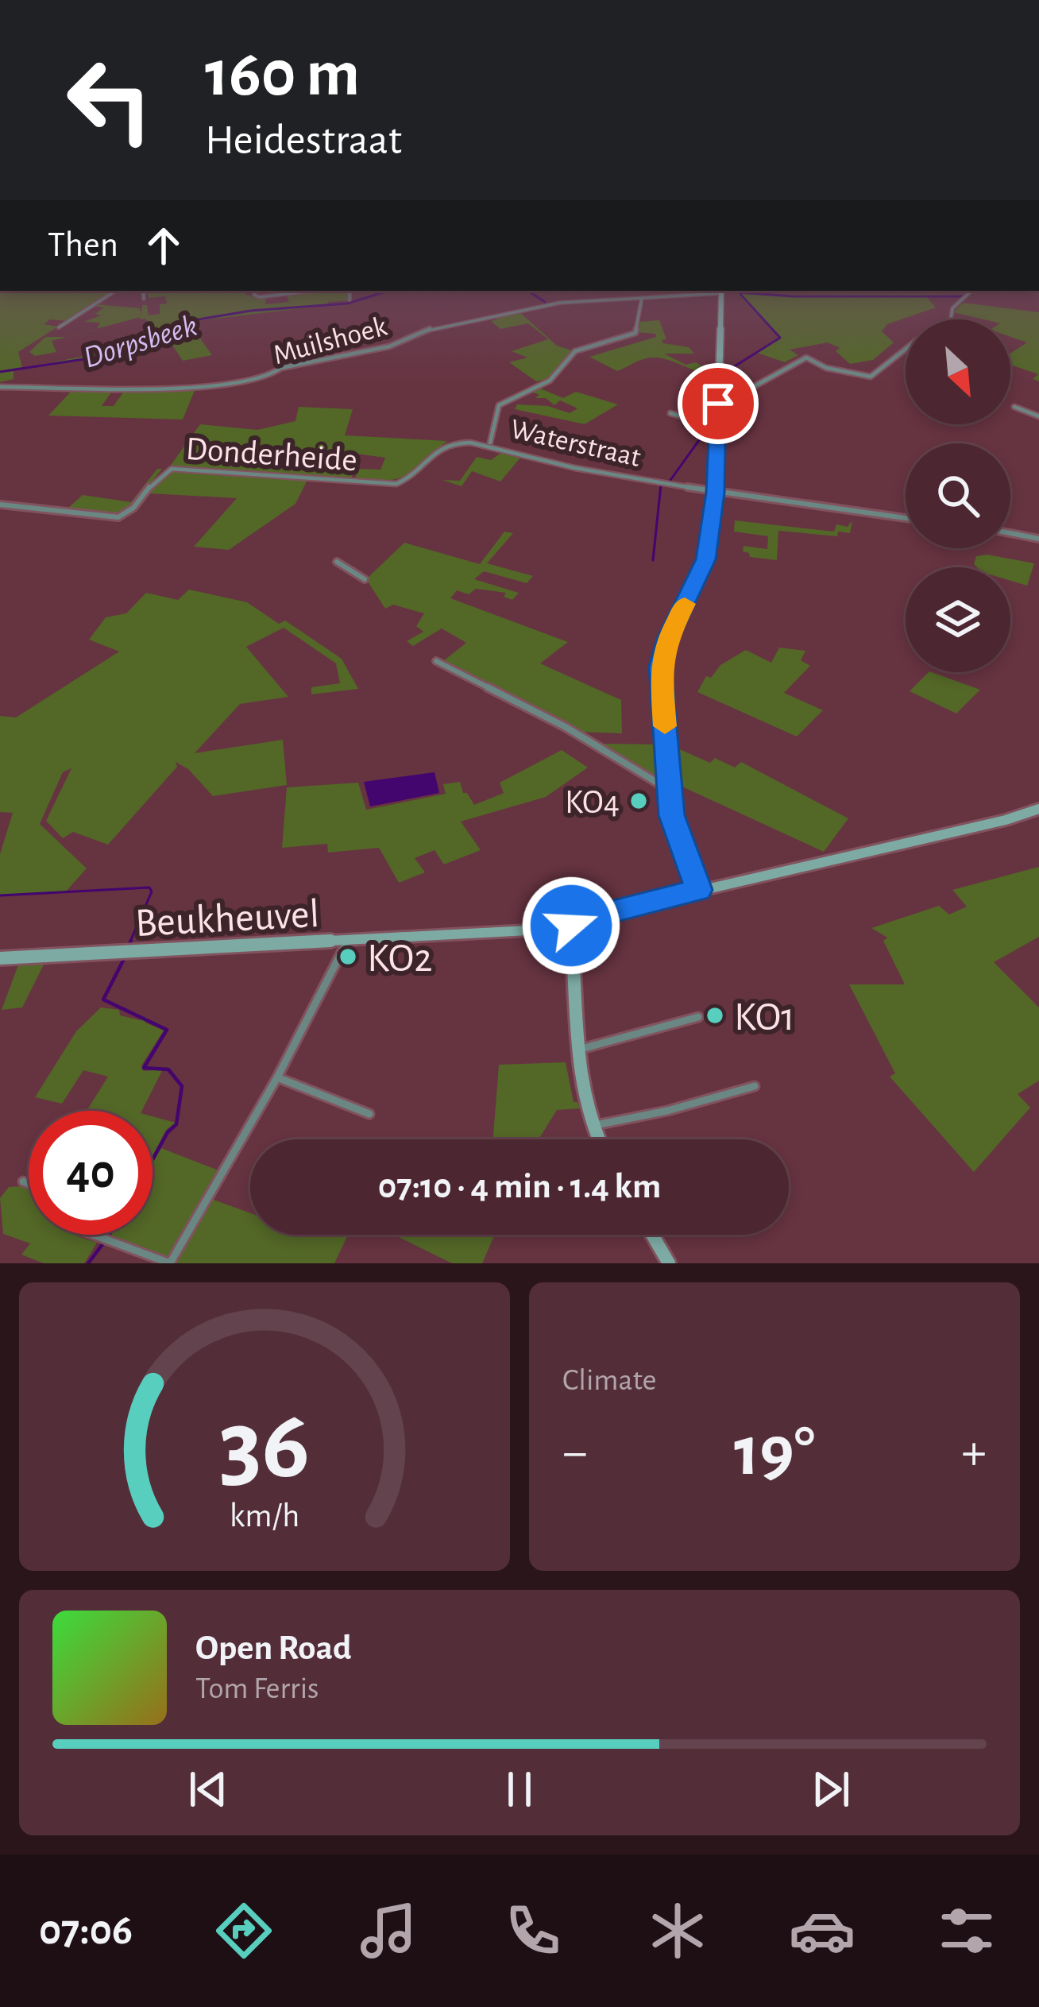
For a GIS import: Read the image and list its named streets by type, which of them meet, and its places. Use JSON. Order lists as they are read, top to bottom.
{
  "streets": {
    "street": [
      "Muilshoek",
      "Waterstraat",
      "Donderheide",
      "Beukheuvel"
    ]
  },
  "crossings": [
    ["Muilshoek", "Waterstraat"],
    ["Waterstraat", "Donderheide"]
  ],
  "water": ["Dorpsbeek"],
  "places": ["KO4", "KO2", "KO1"],
  "north": "bottom right",
  "page": {
    "turn": ["160 m", "Heidestraat"],
    "then": "Then",
    "limit": "40",
    "trip": "07:10 · 4 min · 1.4 km",
    "tile": "Climate",
    "heat": ["−", "19°", "+"],
    "song": ["Open Road", "Tom Ferris"],
    "tabs": "07:06",
    "gauge": ["36", "km/h"]
  }
}
